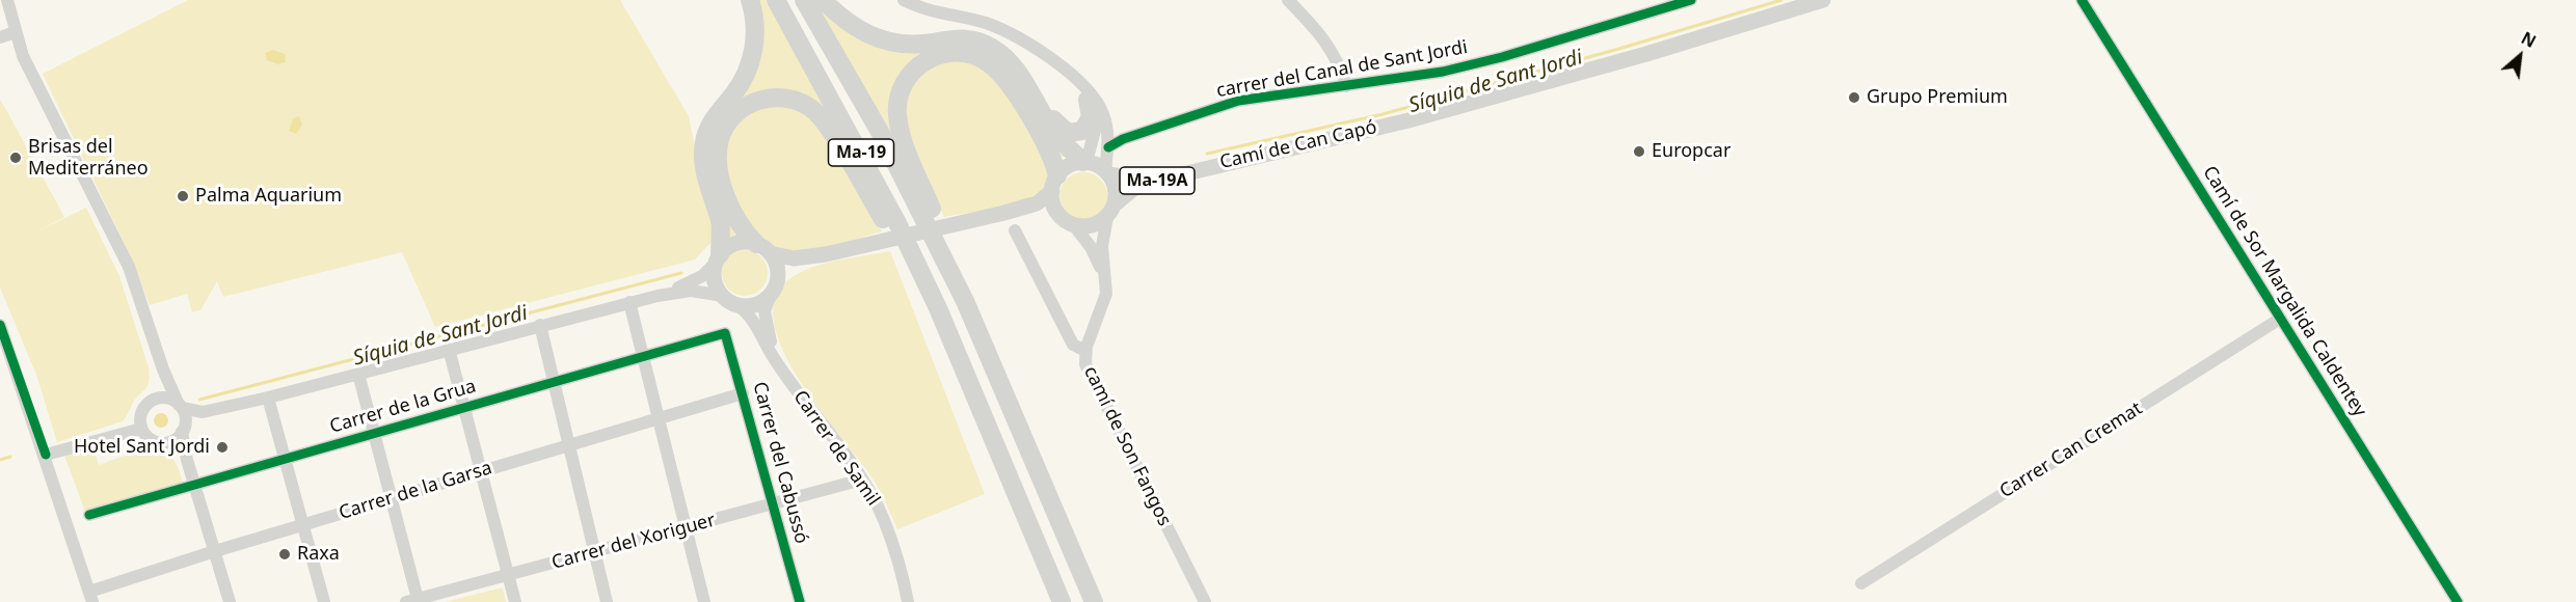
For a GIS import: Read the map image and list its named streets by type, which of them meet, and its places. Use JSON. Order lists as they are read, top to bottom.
{
  "streets": {
    "highway": ["Ma-19"],
    "main road": ["Camí de Can Capó", "Ma-19A"],
    "street": [
      "carrer del Canal de Sant Jordi",
      "Camí de Sor Margalida Caldentey",
      "Carrer de la Grua",
      "camí de Son Fangos",
      "Carrer de Samil",
      "Carrer Can Cremat",
      "Carrer del Cabussó",
      "Carrer de la Garsa",
      "Carrer del Xoriguer"
    ]
  },
  "crossings": [
    ["Camí de Sor Margalida Caldentey", "Carrer Can Cremat"],
    ["Carrer de la Grua", "Carrer del Cabussó"],
    ["Carrer de Samil", "Carrer del Xoriguer"],
    ["Carrer del Cabussó", "Carrer de la Garsa"],
    ["Carrer del Cabussó", "Carrer del Xoriguer"]
  ],
  "water": ["Síquia de Sant Jordi"],
  "places": [
    "Grupo Premium",
    "Europcar",
    "Brisas del Mediterráneo",
    "Palma Aquarium",
    "Hotel Sant Jordi",
    "Raxa"
  ],
  "north": "top right"
}
